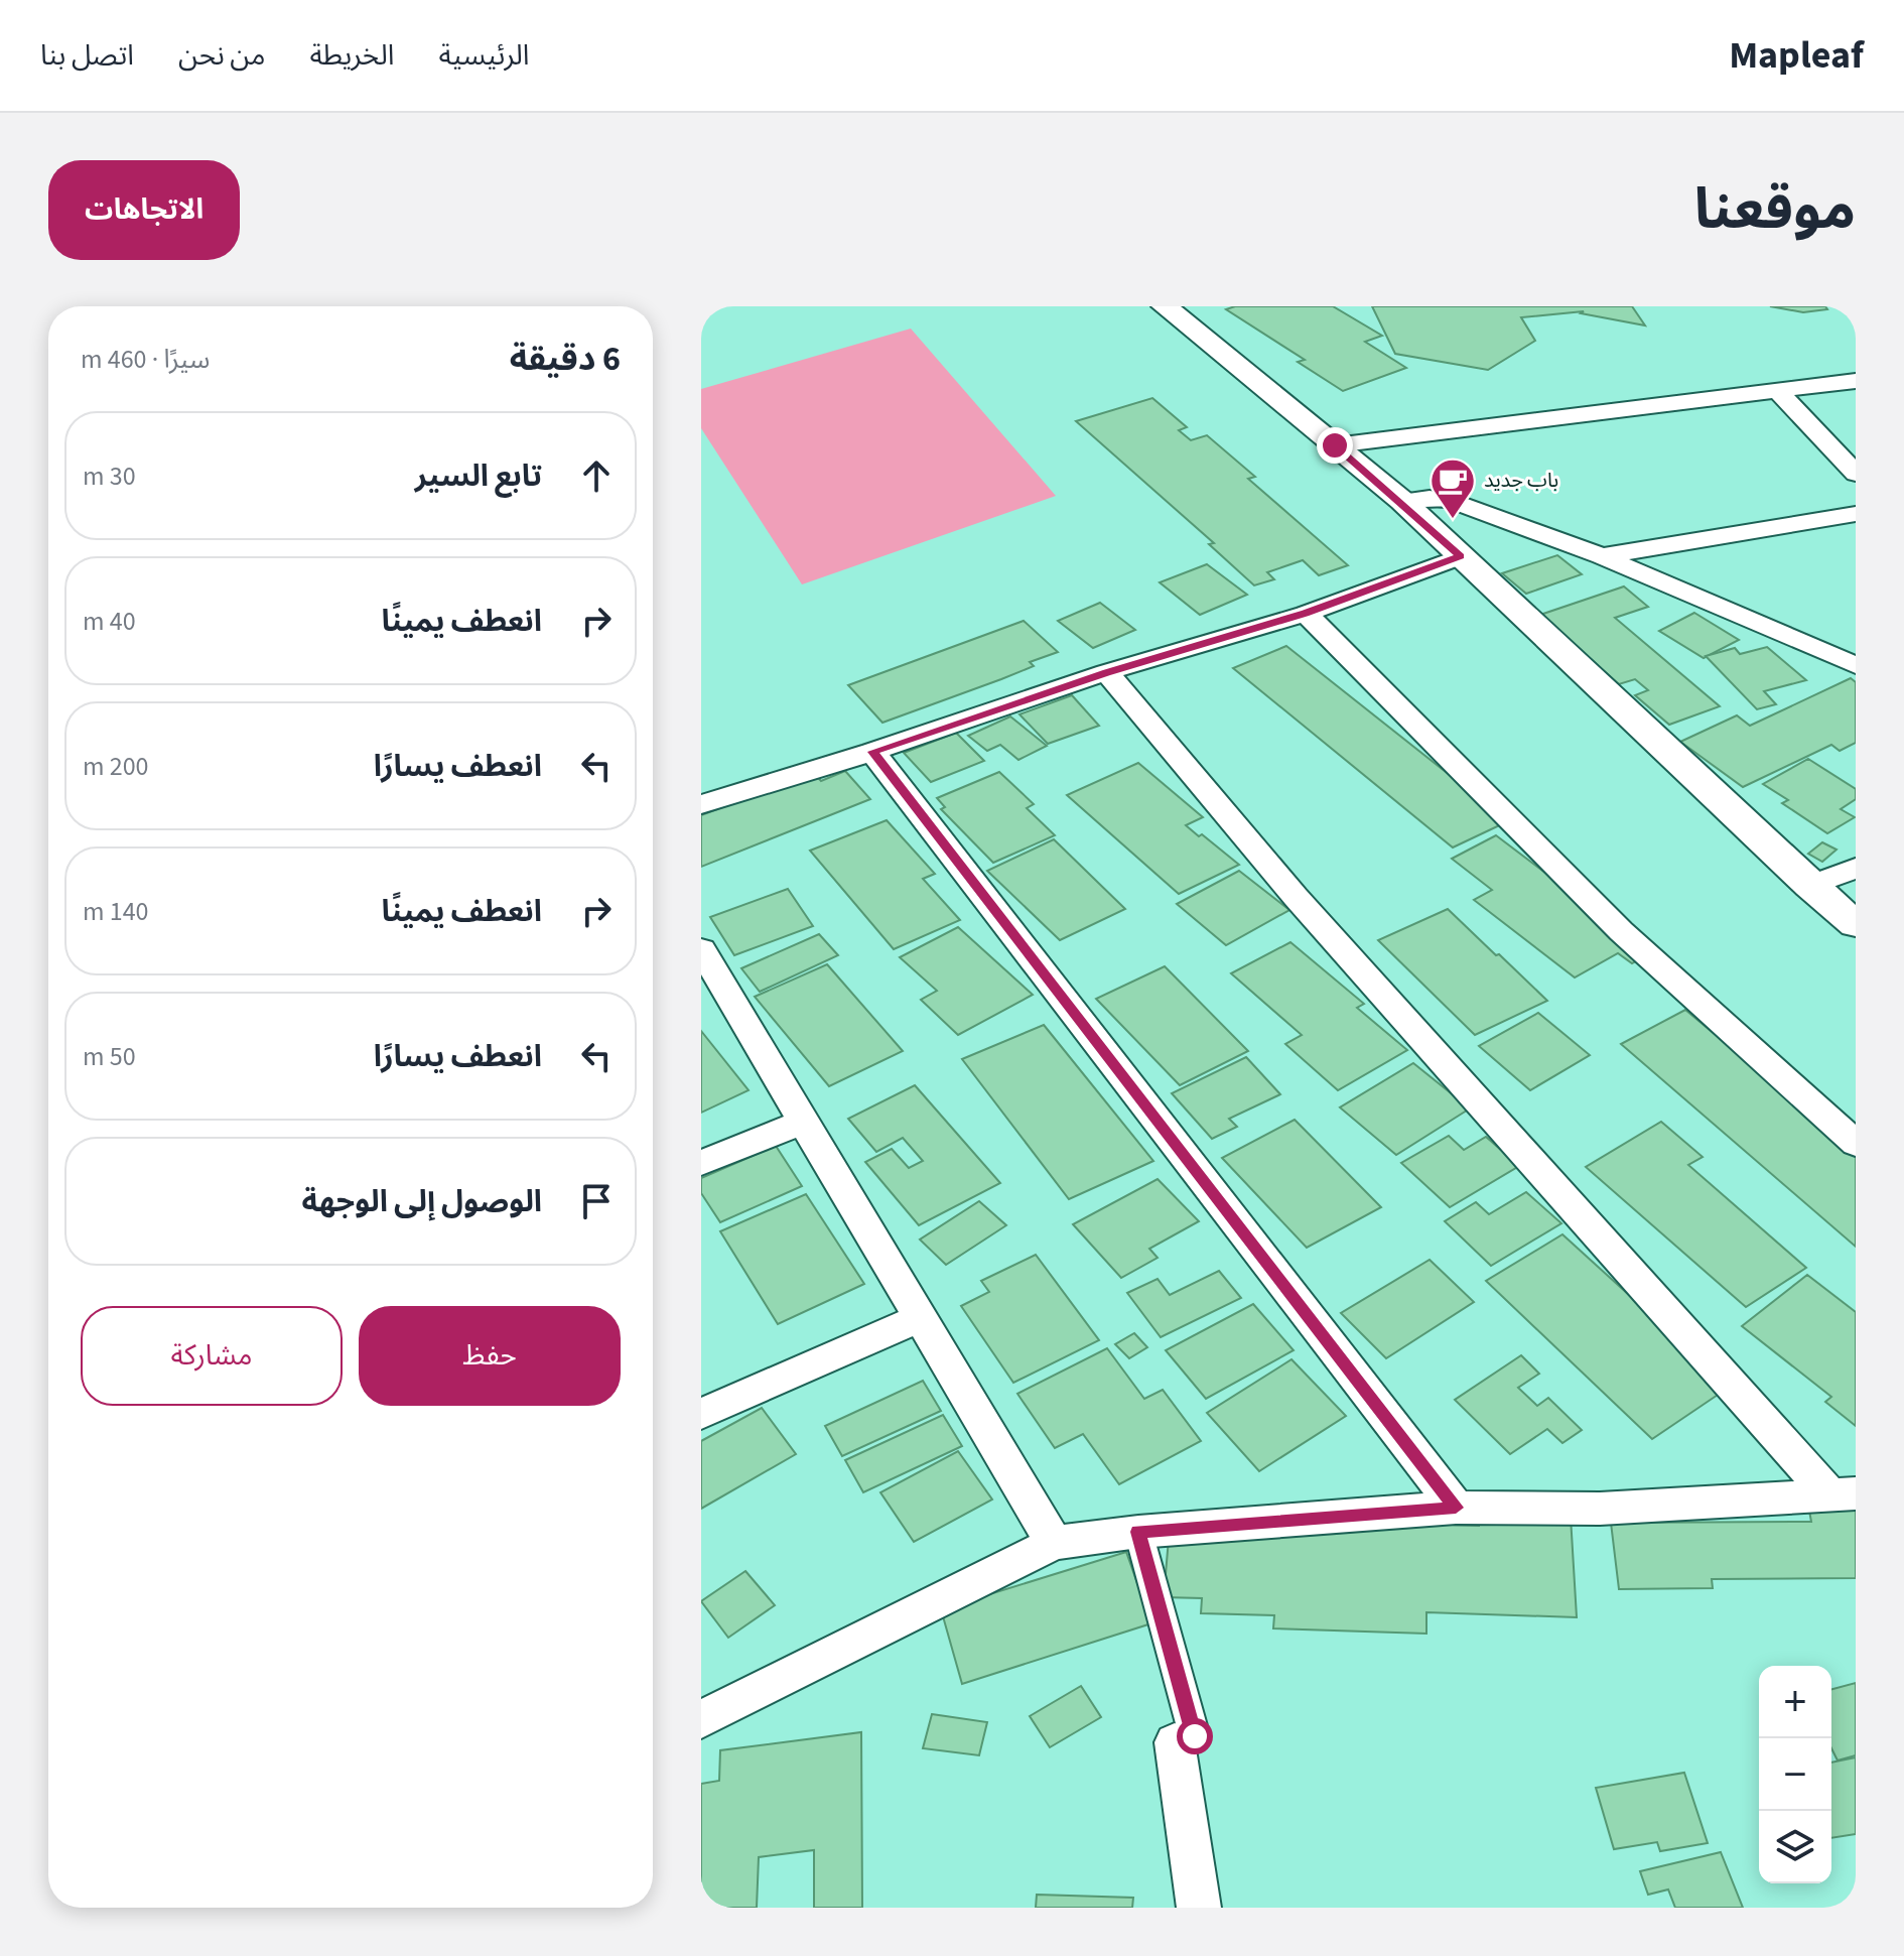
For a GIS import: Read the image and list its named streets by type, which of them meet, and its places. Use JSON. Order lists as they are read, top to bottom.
{
  "places": {
    "cafe": ["باب جديد"]
  },
  "page": {
    "header": "Mapleaf",
    "nav": [
      "الرئيسية",
      "الخريطة",
      "من نحن",
      "اتصل بنا"
    ],
    "title": "موقعنا",
    "buttons": [
      "الاتجاهات",
      ["حفظ", "مشاركة"]
    ],
    "heading": ["6 دقيقة", "سيرًا · 460 m"],
    "list": [
      ["تابع السير", "30 m"],
      ["انعطف يمينًا", "40 m"],
      ["انعطف يسارًا", "200 m"],
      ["انعطف يمينًا", "140 m"],
      ["انعطف يسارًا", "50 m"],
      "الوصول إلى الوجهة"
    ],
    "map_buttons": ["+", "−"]
  }
}
